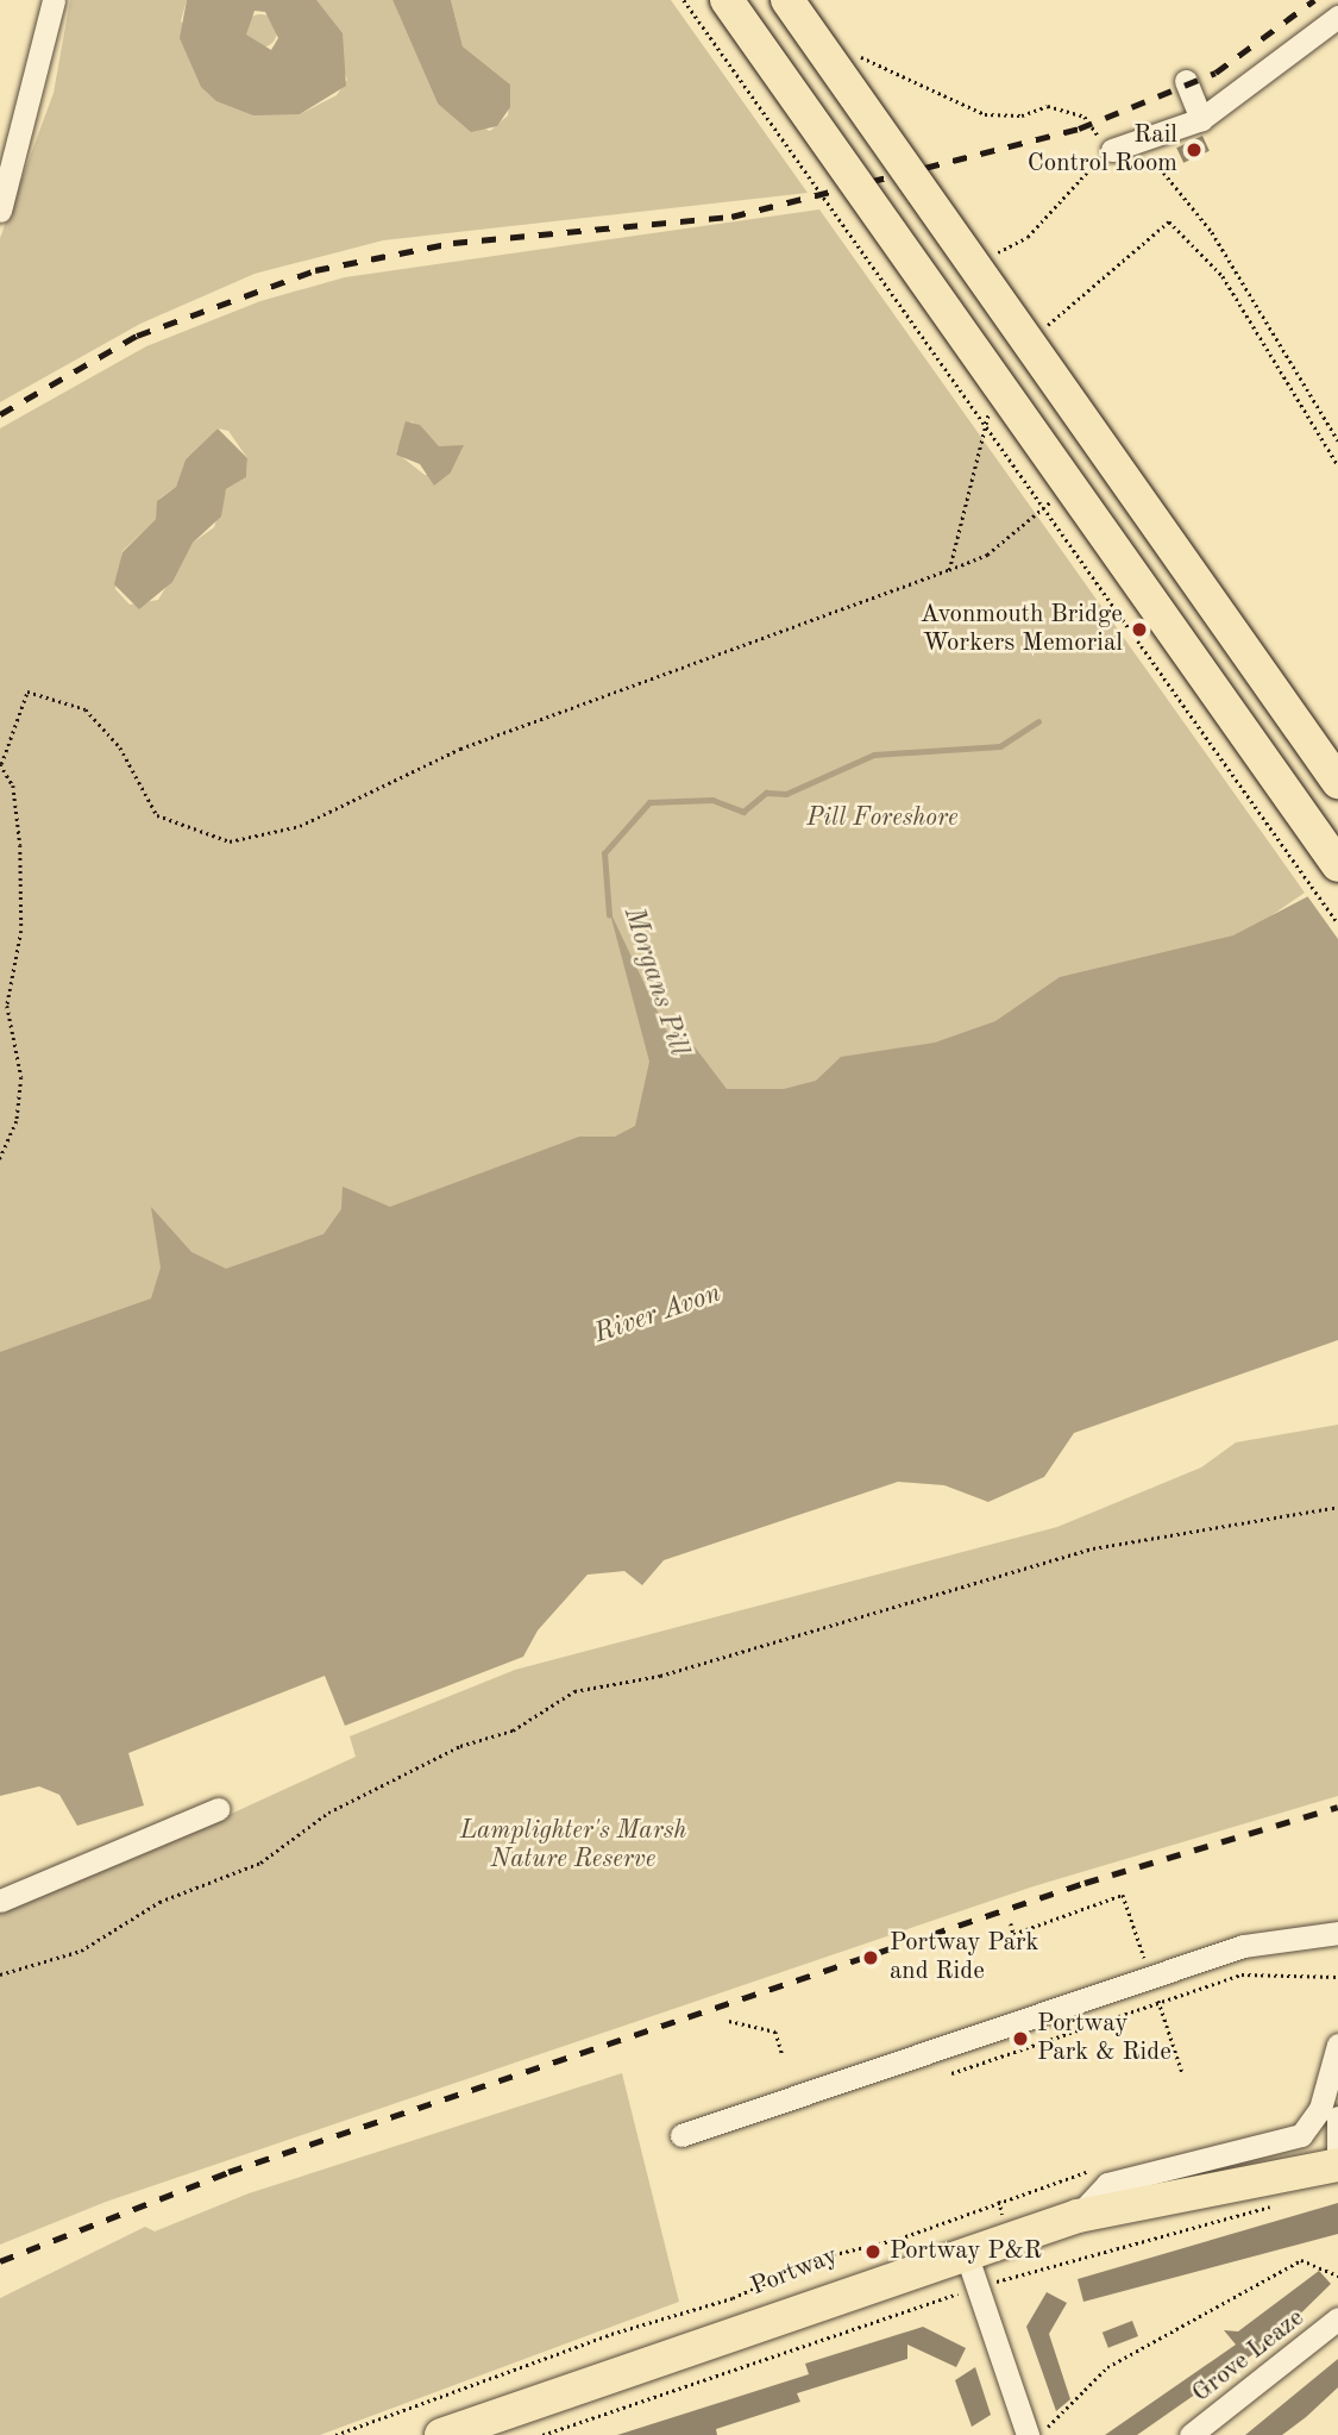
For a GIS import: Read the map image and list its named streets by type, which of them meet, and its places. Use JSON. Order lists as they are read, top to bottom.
{
  "streets": {
    "highway": ["Portway"],
    "street": ["Grove Leaze"]
  },
  "water": ["Morgans Pill", "River Avon"],
  "parks": ["Pill Foreshore", "Lamplighter's Marsh Nature Reserve"],
  "places": [
    "Rail Control Room",
    "Avonmouth Bridge Workers Memorial",
    "Portway Park and Ride",
    "Portway Park & Ride",
    "Portway P&R"
  ]
}
